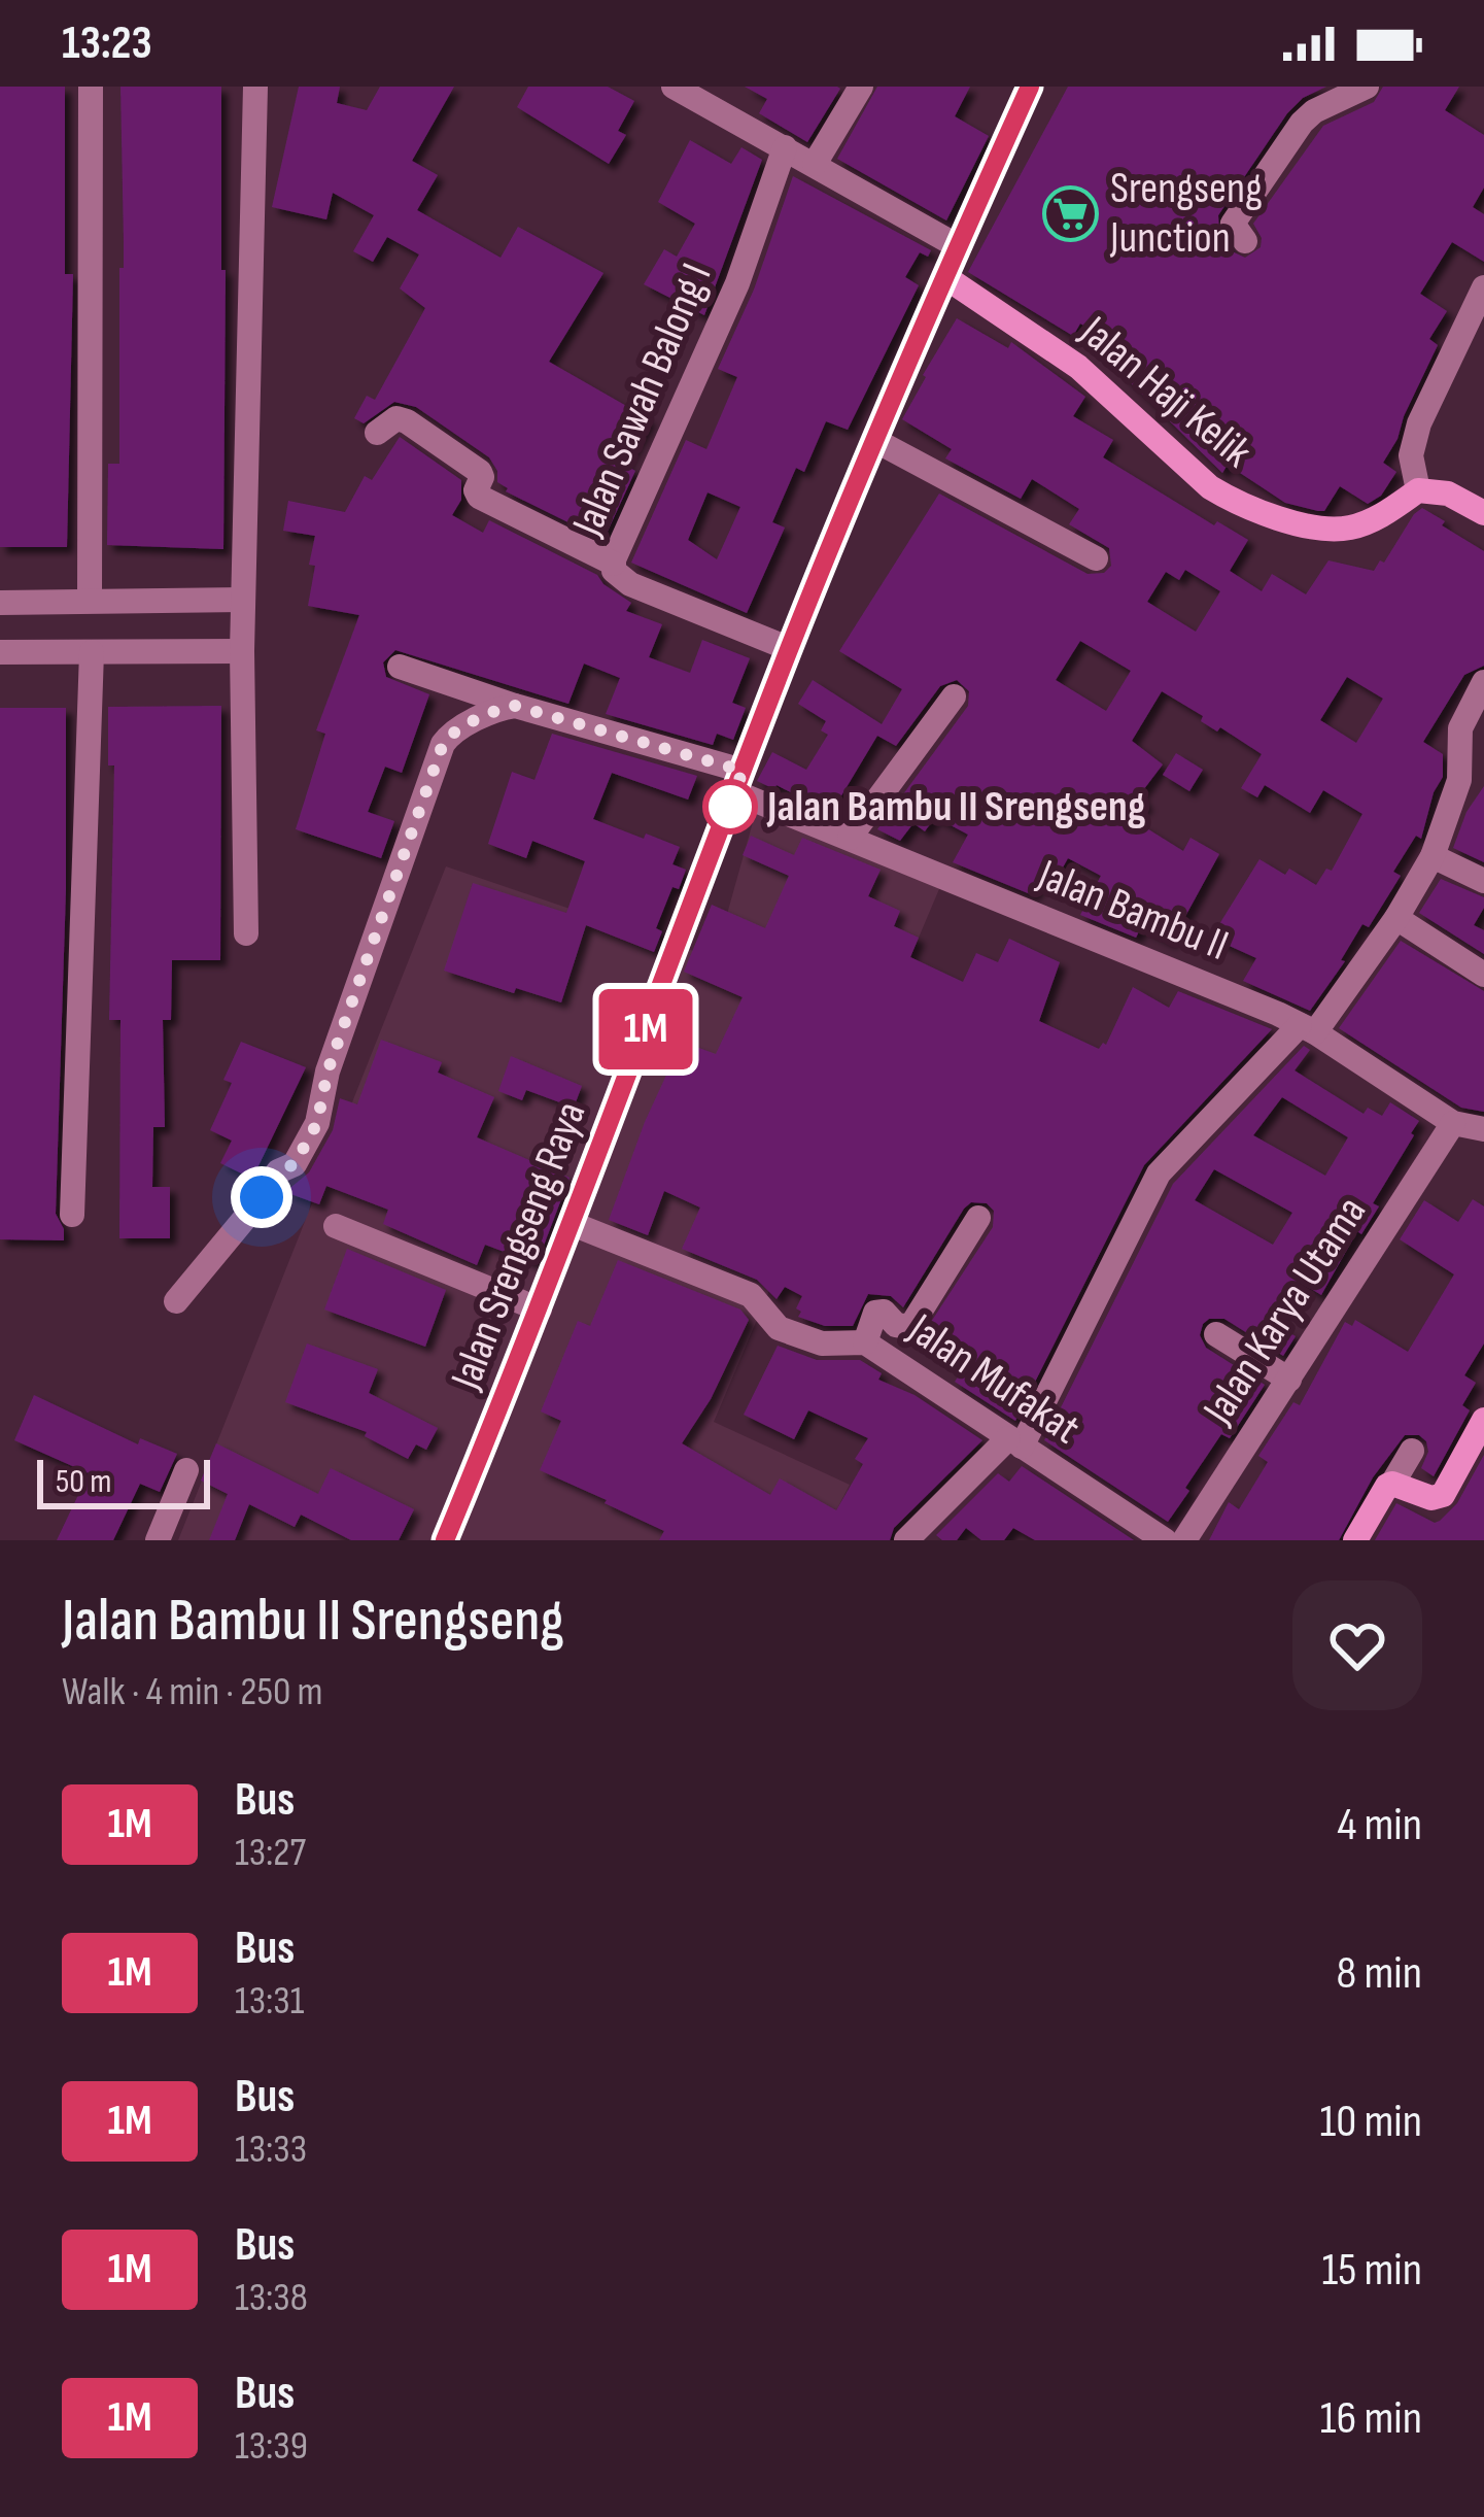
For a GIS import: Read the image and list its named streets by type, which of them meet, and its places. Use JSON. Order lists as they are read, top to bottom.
{
  "streets": {
    "main road": ["Jalan Haji Kelik", "Jalan Srengseng Raya"],
    "street": [
      "Jalan Sawah Balong I",
      "Jalan Bambu II",
      "Jalan Karya Utama",
      "Jalan Mufakat"
    ]
  },
  "crossings": [
    ["Jalan Haji Kelik", "Jalan Srengseng Raya"],
    ["Jalan Sawah Balong I", "Jalan Srengseng Raya"],
    ["Jalan Bambu II", "Jalan Srengseng Raya"],
    ["Jalan Bambu II", "Jalan Karya Utama"],
    ["Jalan Srengseng Raya", "Jalan Mufakat"]
  ],
  "places": {
    "supermarket": ["Srengseng Junction"],
    "other": ["Jalan Bambu II Srengseng"]
  },
  "lines": ["bus line 1M"],
  "scale_bar": "50 m",
  "page": {
    "status": "13:23",
    "on_map": "1M",
    "scale": "50 m",
    "heading": ["Jalan Bambu II Srengseng", "Walk · 4 min · 250 m"],
    "list": [
      {
        "mark": "1M",
        "name": "Bus",
        "note": "13:27",
        "value": "4 min"
      },
      {
        "mark": "1M",
        "name": "Bus",
        "note": "13:31",
        "value": "8 min"
      },
      {
        "mark": "1M",
        "name": "Bus",
        "note": "13:33",
        "value": "10 min"
      },
      {
        "mark": "1M",
        "name": "Bus",
        "note": "13:38",
        "value": "15 min"
      },
      {
        "mark": "1M",
        "name": "Bus",
        "note": "13:39",
        "value": "16 min"
      }
    ]
  }
}
